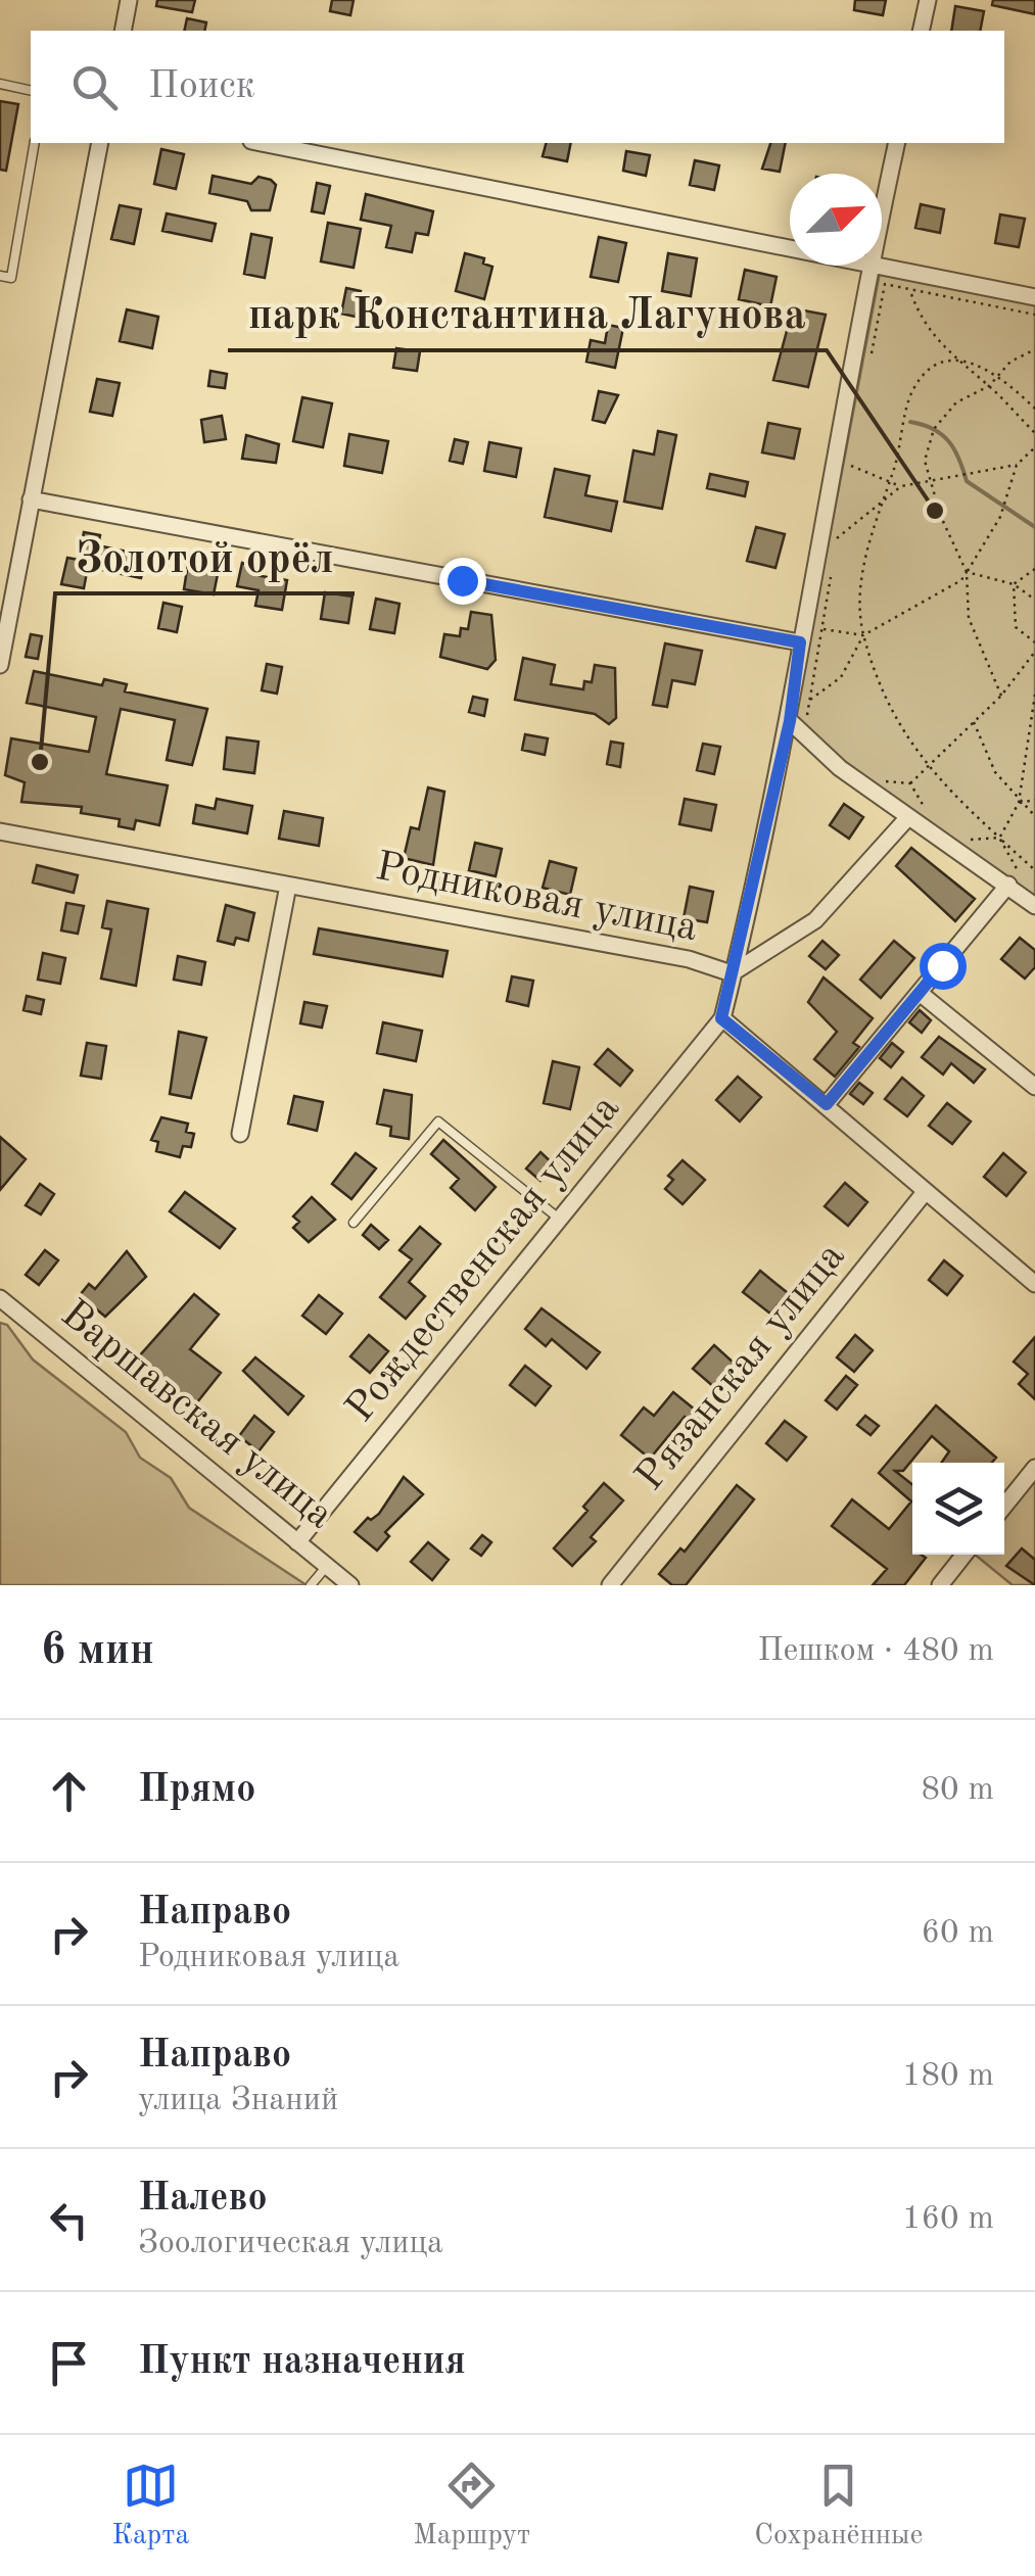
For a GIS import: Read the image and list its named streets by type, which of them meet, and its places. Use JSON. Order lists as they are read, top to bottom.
{
  "streets": {
    "street": [
      "Родниковая улица",
      "Рождественская улица",
      "Рязанская улица",
      "Варшавская улица"
    ]
  },
  "crossings": [
    ["Родниковая улица", "Рождественская улица"],
    ["Рождественская улица", "Варшавская улица"]
  ],
  "places": ["парк Константина Лагунова", "Золотой орёл"],
  "north": "top right",
  "page": {
    "search": "Поиск",
    "heading": ["6 мин", "Пешком · 480 m"],
    "list": [
      ["Прямо", "80 m"],
      ["Направо", "Родниковая улица", "60 m"],
      ["Направо", "улица Знаний", "180 m"],
      ["Налево", "Зоологическая улица", "160 m"],
      "Пункт назначения"
    ],
    "nav": ["Карта", "Маршрут", "Сохранённые"]
  }
}
